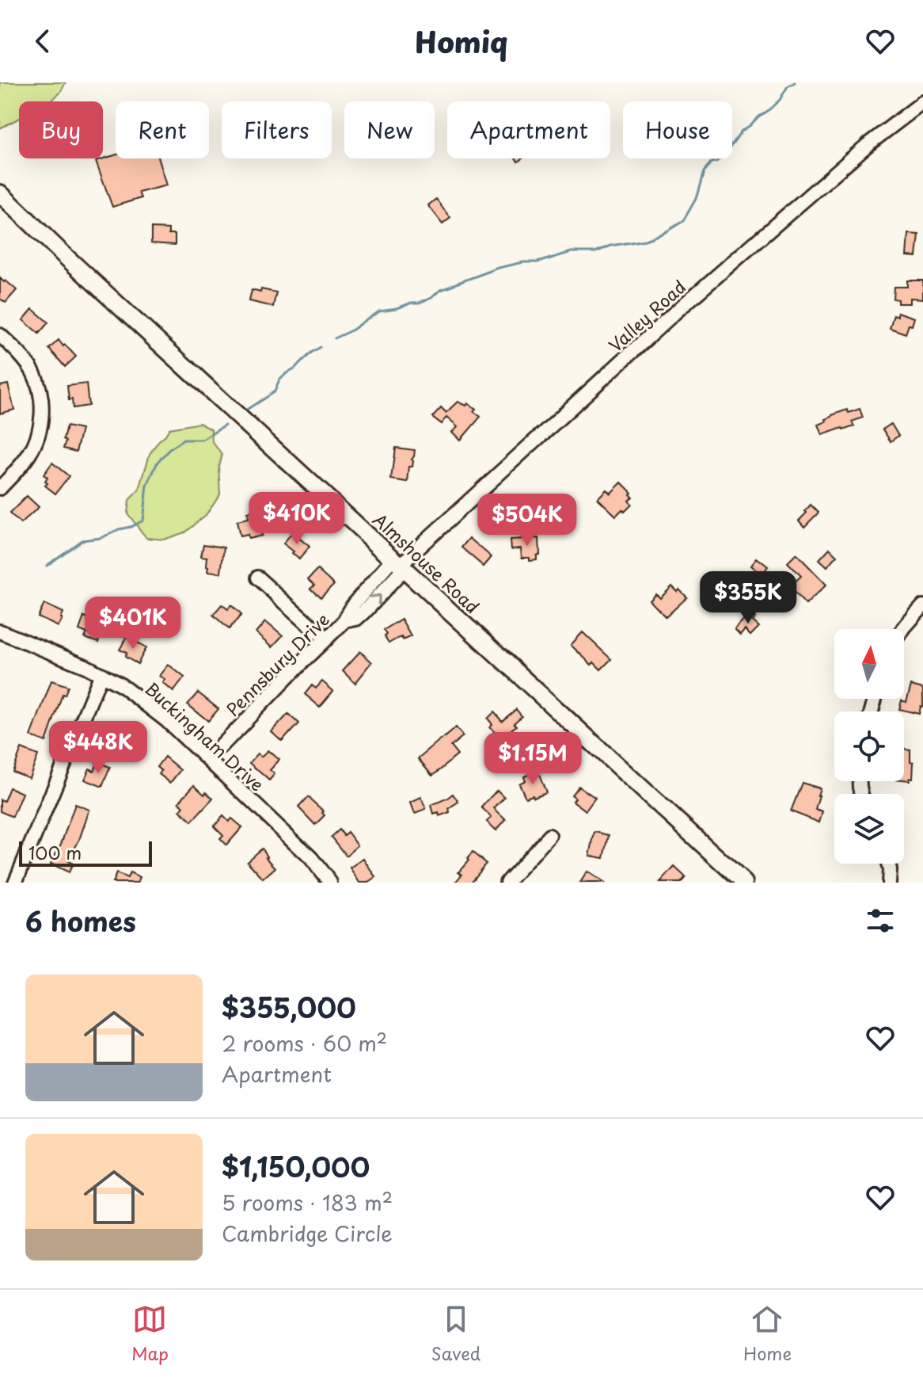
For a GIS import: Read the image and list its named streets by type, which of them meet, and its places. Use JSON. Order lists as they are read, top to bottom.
{
  "streets": {
    "main road": ["Almshouse Road"],
    "street": ["Valley Road", "Pennsbury Drive", "Buckingham Drive"]
  },
  "crossings": [
    ["Valley Road", "Almshouse Road"],
    ["Valley Road", "Pennsbury Drive"],
    ["Almshouse Road", "Pennsbury Drive"],
    ["Pennsbury Drive", "Buckingham Drive"]
  ],
  "scale_bar": "100 m",
  "north": "top",
  "page": {
    "header": "Homiq",
    "chip": [
      "Buy",
      "Rent",
      "Filters",
      "New",
      "Apartment",
      "House"
    ],
    "price": [
      "$410K",
      "$504K",
      "$355K",
      "$401K",
      "$448K",
      "$1.15M"
    ],
    "scale": "100 m",
    "heading": "6 homes",
    "list": [
      {
        "name": "$355,000",
        "note": "2 rooms · 60 m² · Apartment"
      },
      {
        "name": "$1,150,000",
        "note": "5 rooms · 183 m² · Cambridge Circle"
      }
    ],
    "tabs": ["Map", "Saved", "Home"]
  }
}
